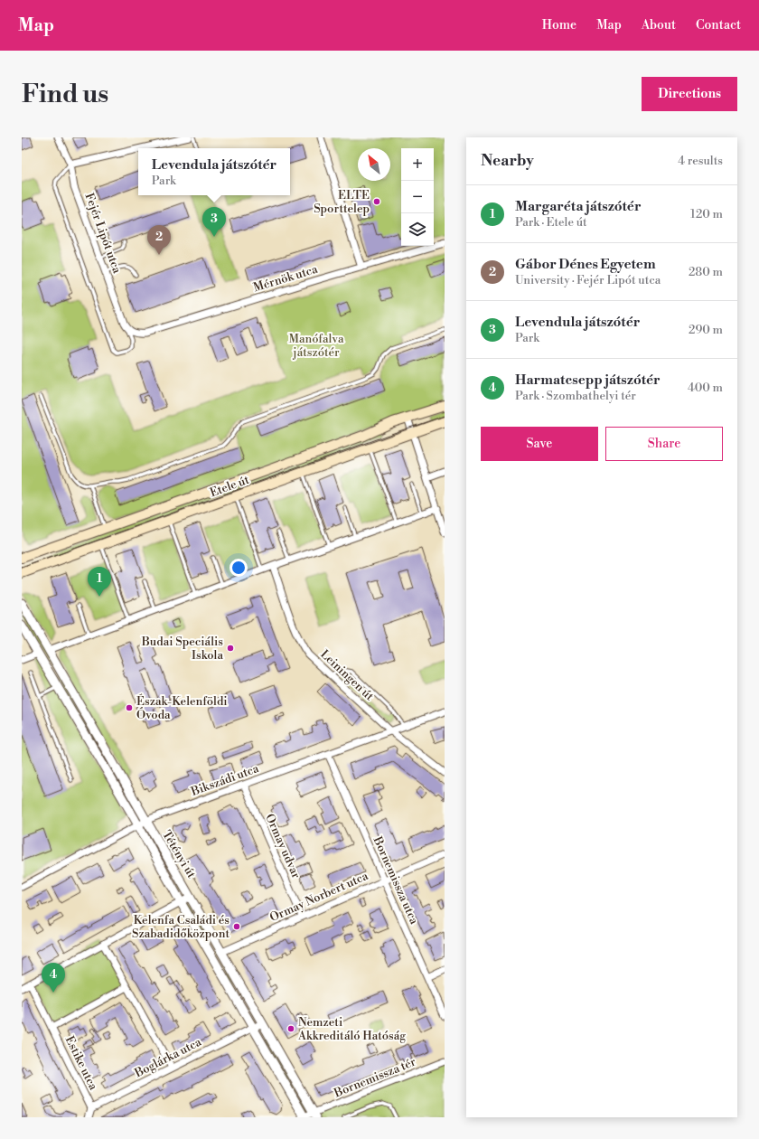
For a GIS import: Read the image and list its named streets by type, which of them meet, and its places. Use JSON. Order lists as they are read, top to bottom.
{
  "streets": {
    "main road": ["Etele út"],
    "street": [
      "Fejér Lipót utca",
      "Mérnök utca",
      "Leiningen út",
      "Bikszádi utca",
      "Ormay udvar",
      "Tétényi út",
      "Bornemissza utca",
      "Ormay Norbert utca",
      "Boglárka utca",
      "Estike utca",
      "Bornemissza tér"
    ]
  },
  "crossings": [
    ["Fejér Lipót utca", "Mérnök utca"],
    ["Leiningen út", "Bikszádi utca"],
    ["Bikszádi utca", "Ormay udvar"],
    ["Bikszádi utca", "Tétényi út"],
    ["Bikszádi utca", "Bornemissza utca"],
    ["Ormay udvar", "Ormay Norbert utca"],
    ["Tétényi út", "Ormay Norbert utca"],
    ["Tétényi út", "Boglárka utca"],
    ["Tétényi út", "Bornemissza tér"],
    ["Bornemissza utca", "Ormay Norbert utca"],
    ["Boglárka utca", "Estike utca"]
  ],
  "parks": ["Manófalva játszótér"],
  "places": [
    "ELTE Sporttelep",
    "Budai Speciális Iskola",
    "Észak-Kelenföldi Óvoda",
    "Kelenfa Családi és Szabadidőközpont",
    "Nemzeti Akkreditáló Hatóság"
  ],
  "north": "top left",
  "page": {
    "header": "Map",
    "nav": [
      "Home",
      "Map",
      "About",
      "Contact"
    ],
    "buttons": [
      "Directions",
      ["Save", "Share"]
    ],
    "title": "Find us",
    "heading": ["Nearby", "4 results"],
    "map_buttons": ["+", "−"],
    "popup": ["Levendula játszótér", "Park"],
    "list": [
      {
        "mark": "1",
        "name": "Margaréta játszótér",
        "note": "Park · Etele út",
        "value": "120 m"
      },
      {
        "mark": "2",
        "name": "Gábor Dénes Egyetem",
        "note": "University · Fejér Lipót utca",
        "value": "280 m"
      },
      {
        "mark": "3",
        "name": "Levendula játszótér",
        "note": "Park",
        "value": "290 m"
      },
      {
        "mark": "4",
        "name": "Harmatcsepp játszótér",
        "note": "Park · Szombathelyi tér",
        "value": "400 m"
      }
    ],
    "pins": [
      "3",
      "2",
      "1",
      "4"
    ]
  }
}
